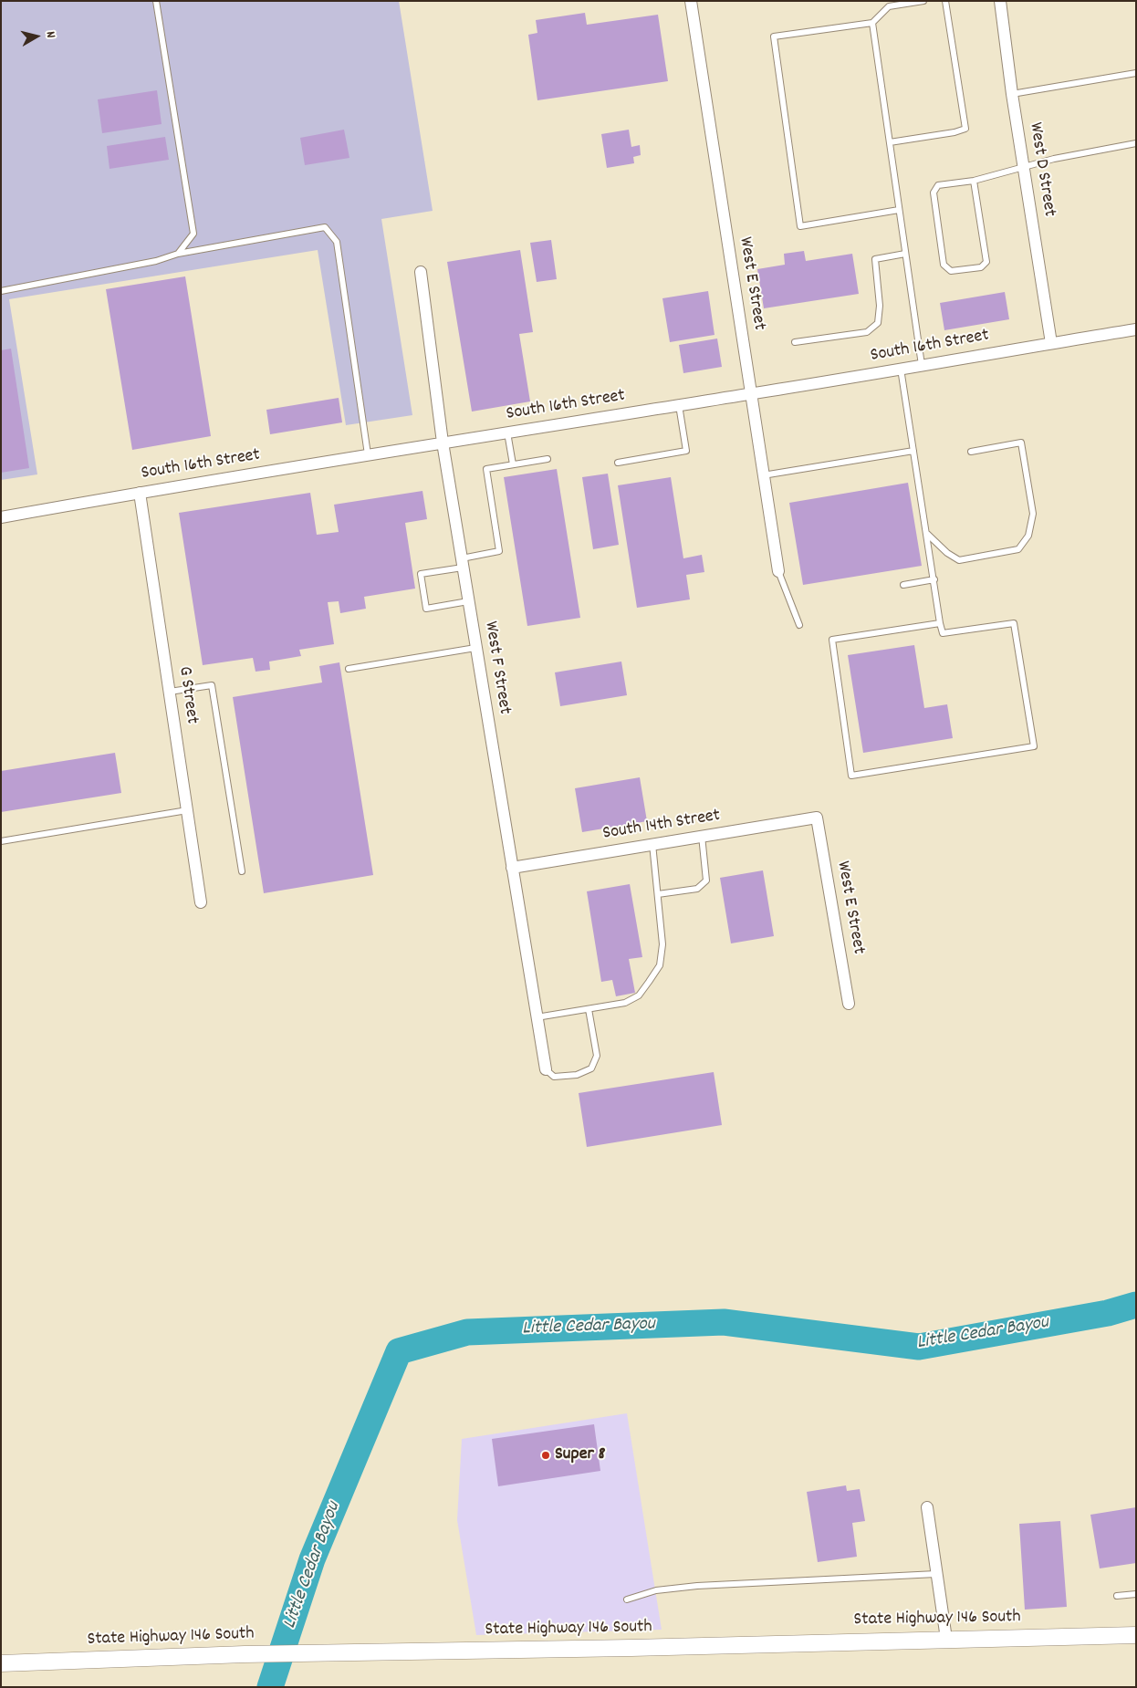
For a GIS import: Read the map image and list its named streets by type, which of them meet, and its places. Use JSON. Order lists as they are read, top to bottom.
{
  "streets": {
    "main road": ["State Highway 146 South"],
    "street": [
      "West D Street",
      "West E Street",
      "South 16th Street",
      "West F Street",
      "G Street",
      "South 14th Street"
    ]
  },
  "crossings": [
    ["West D Street", "South 16th Street"],
    ["West E Street", "South 16th Street"],
    ["West E Street", "South 14th Street"],
    ["South 16th Street", "West F Street"],
    ["South 16th Street", "G Street"],
    ["West F Street", "South 14th Street"]
  ],
  "water": ["Little Cedar Bayou"],
  "places": ["Super 8"],
  "north": "right"
}
